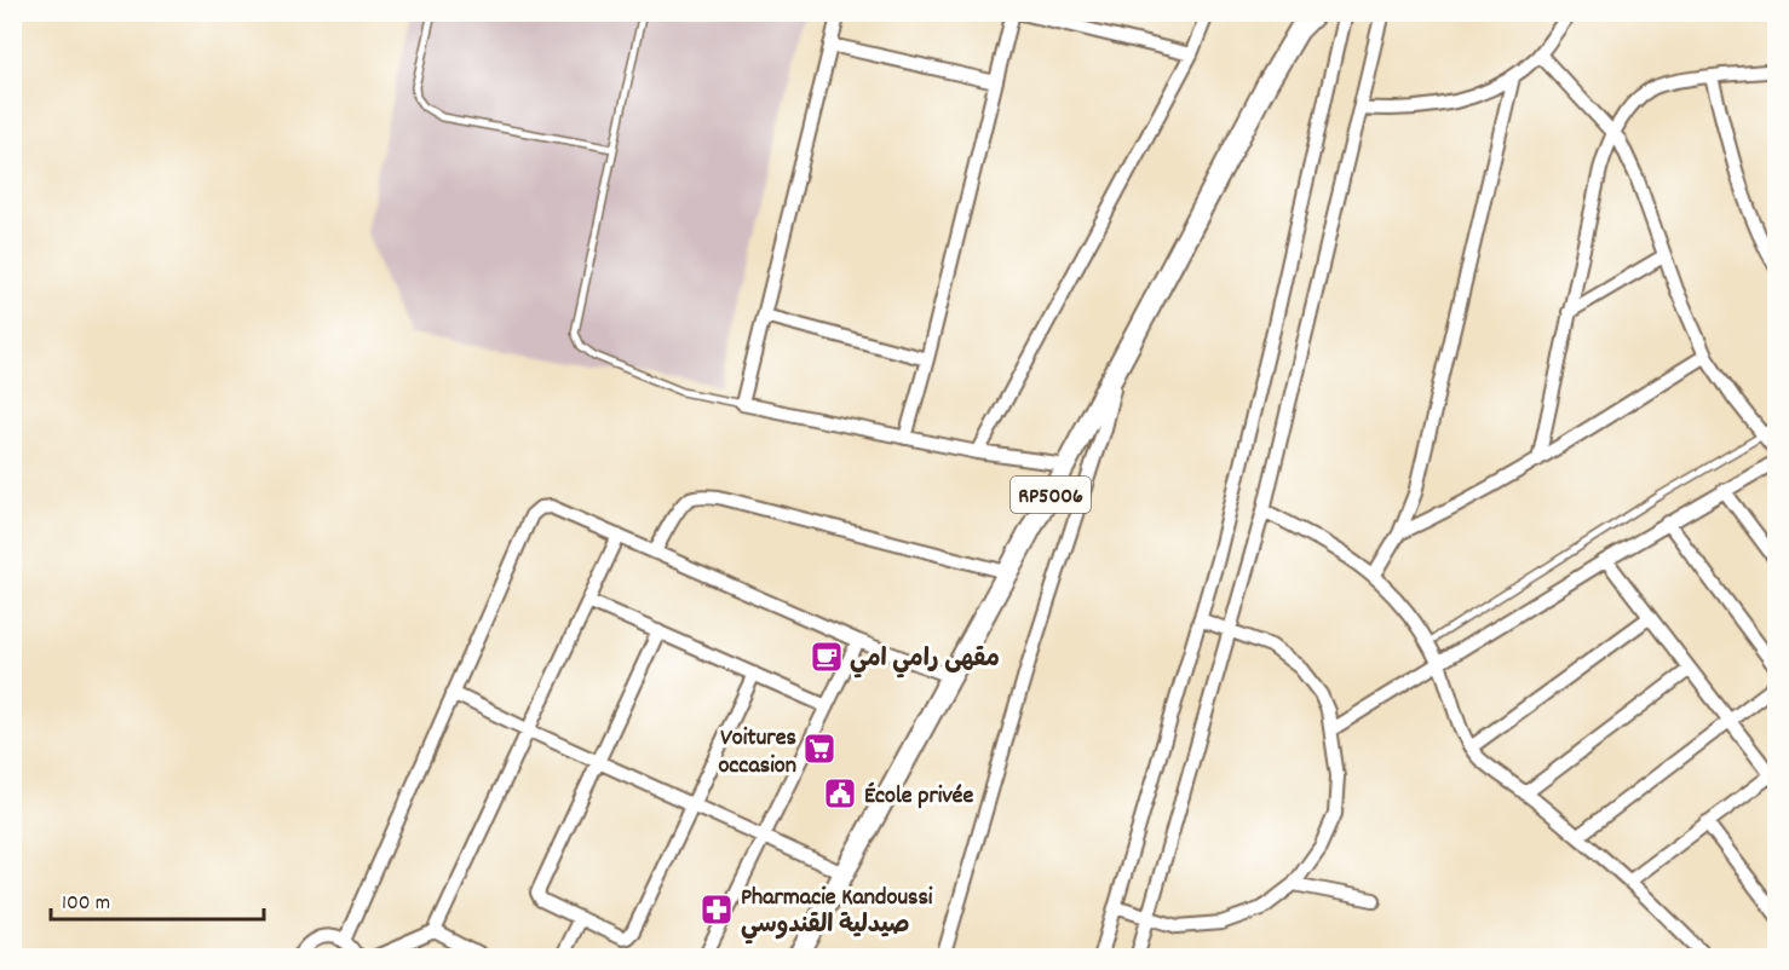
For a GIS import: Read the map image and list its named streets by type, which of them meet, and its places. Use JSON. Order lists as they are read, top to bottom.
{
  "streets": {
    "main road": ["RP5006"]
  },
  "places": {
    "cafe": ["مقهى رامي امي"],
    "supermarket": ["Voitures occasion"],
    "public building": ["École privée"],
    "pharmacy": ["Pharmacie Kandoussi صيدلية القندوسي"]
  },
  "scale_bar": "100 m"
}
